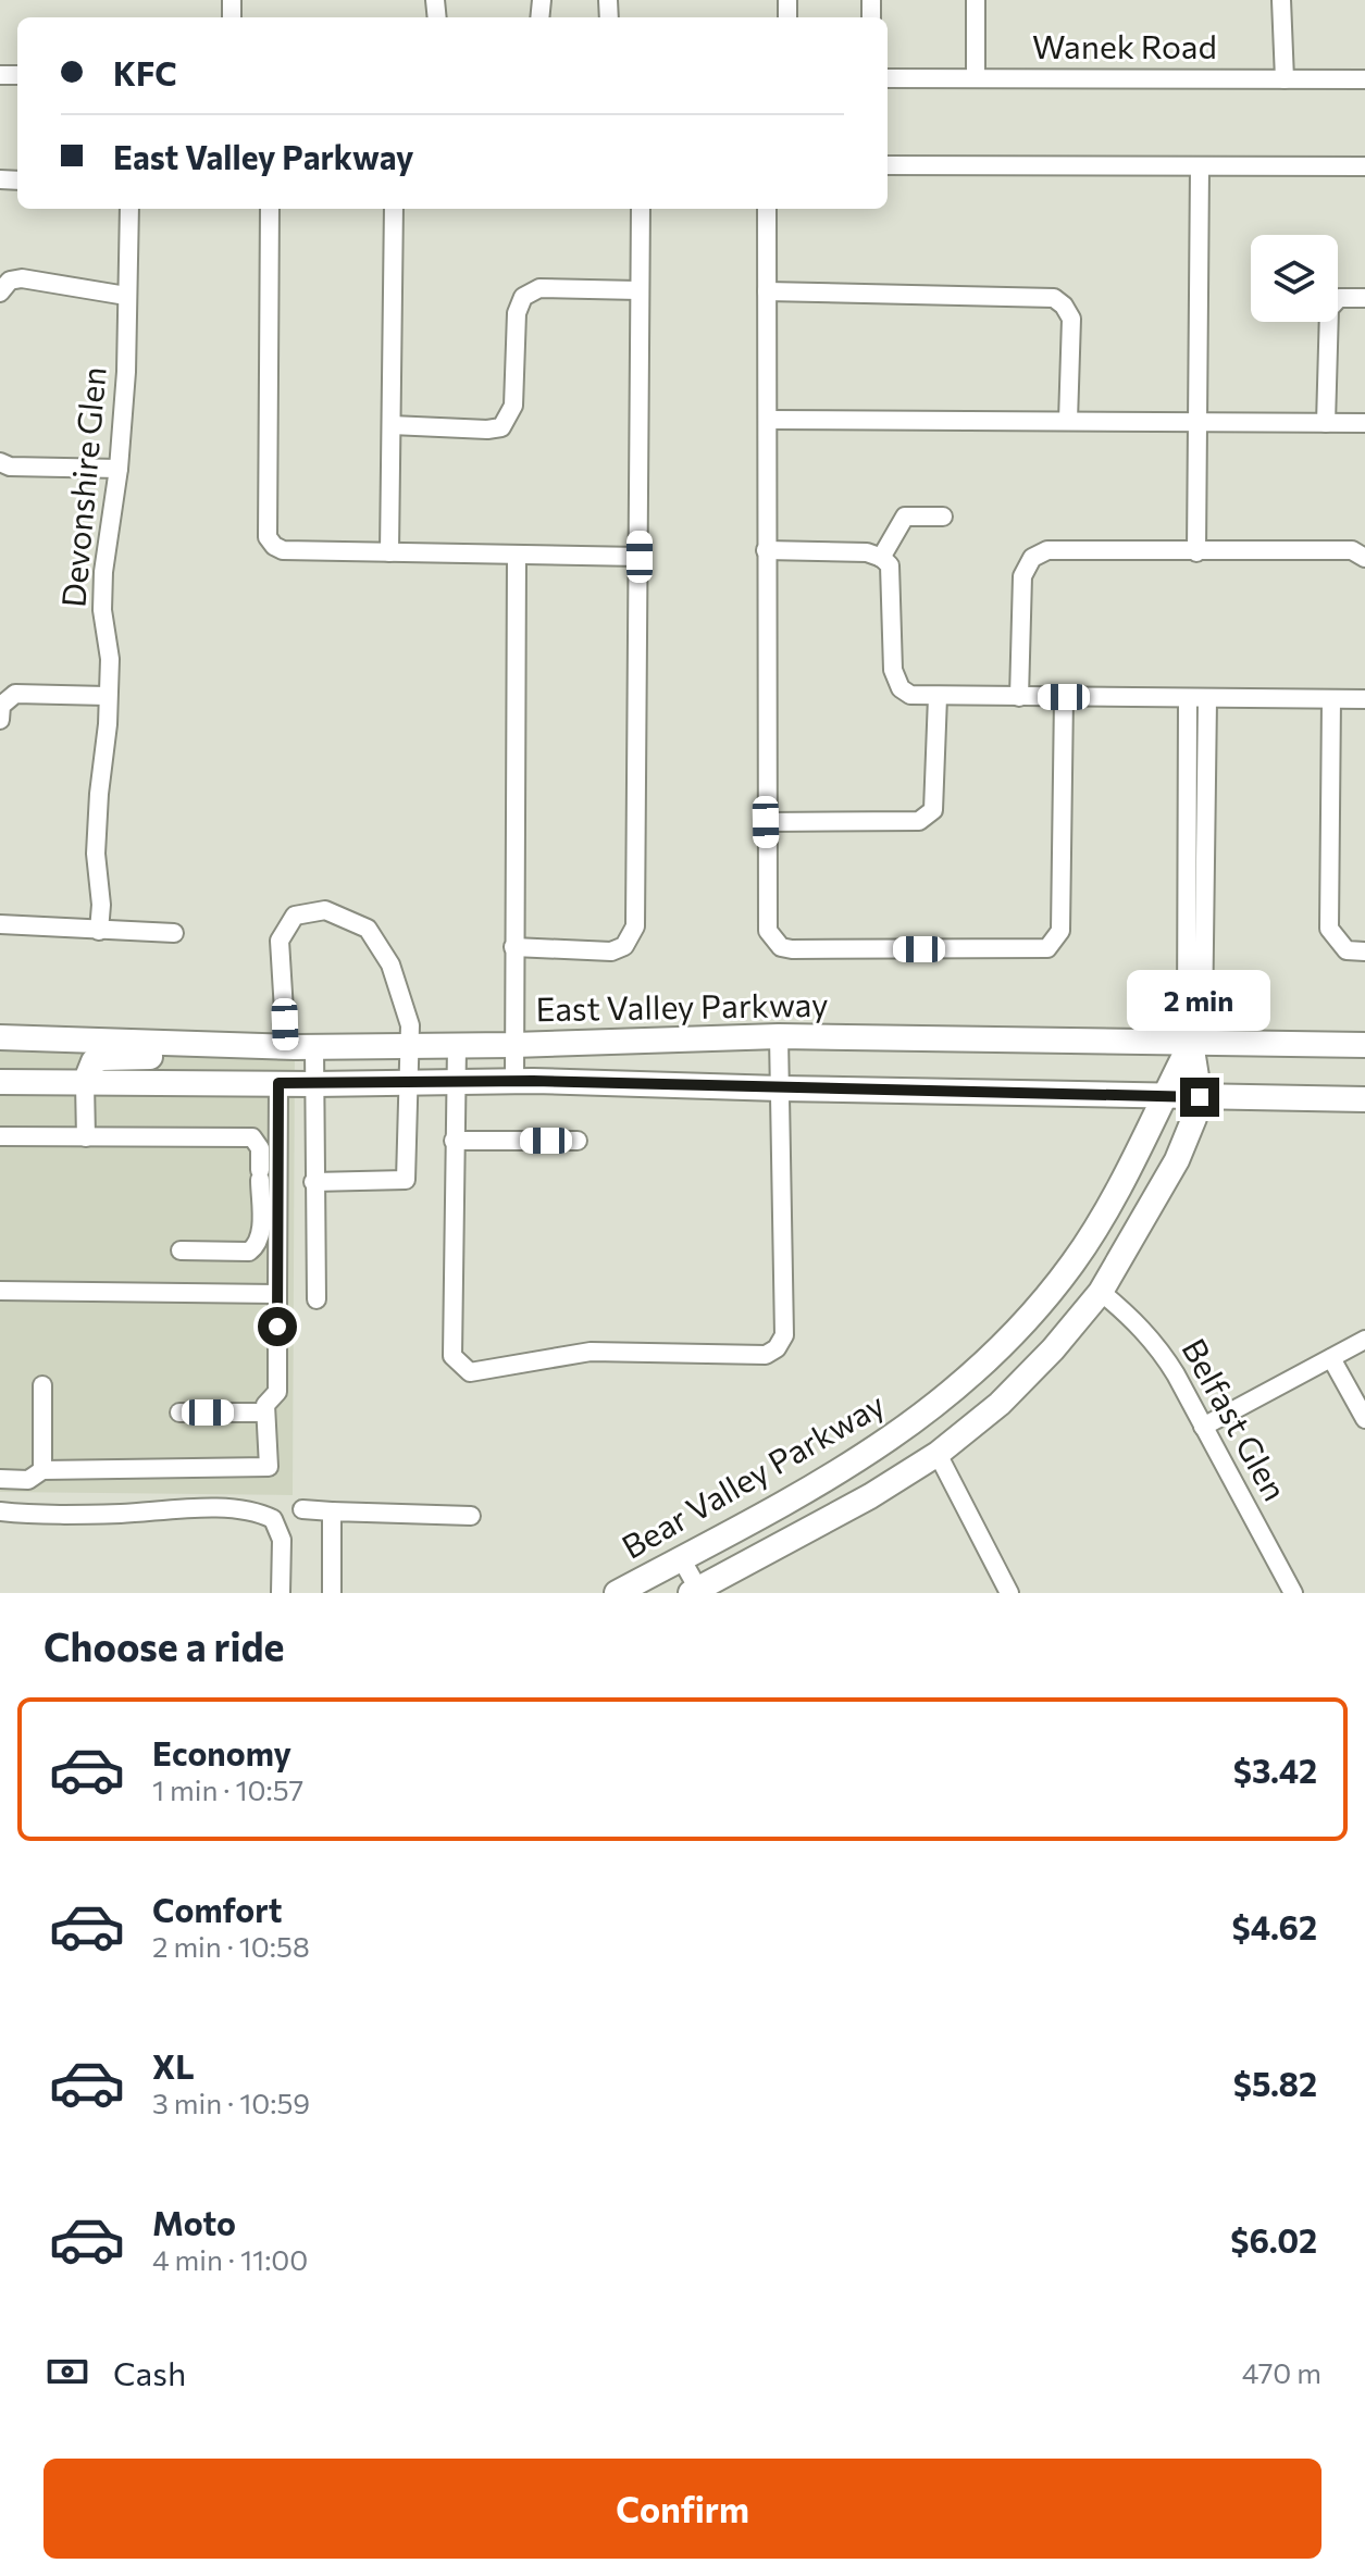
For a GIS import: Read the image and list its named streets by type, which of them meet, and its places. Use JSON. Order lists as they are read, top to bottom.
{
  "streets": {
    "main road": ["East Valley Parkway", "Bear Valley Parkway"],
    "street": ["Wanek Road", "Devonshire Glen", "Belfast Glen"]
  },
  "crossings": [
    ["East Valley Parkway", "Bear Valley Parkway"]
  ],
  "page": {
    "banner": ["KFC", "East Valley Parkway"],
    "bubble": "2 min",
    "heading": "Choose a ride",
    "list": [
      {
        "name": "Economy",
        "note": "1 min · 10:57",
        "value": "$3.42"
      },
      {
        "name": "Comfort",
        "note": "2 min · 10:58",
        "value": "$4.62"
      },
      {
        "name": "XL",
        "note": "3 min · 10:59",
        "value": "$5.82"
      },
      {
        "name": "Moto",
        "note": "4 min · 11:00",
        "value": "$6.02"
      }
    ],
    "pay": ["Cash", "470 m"],
    "buttons": "Confirm"
  }
}
